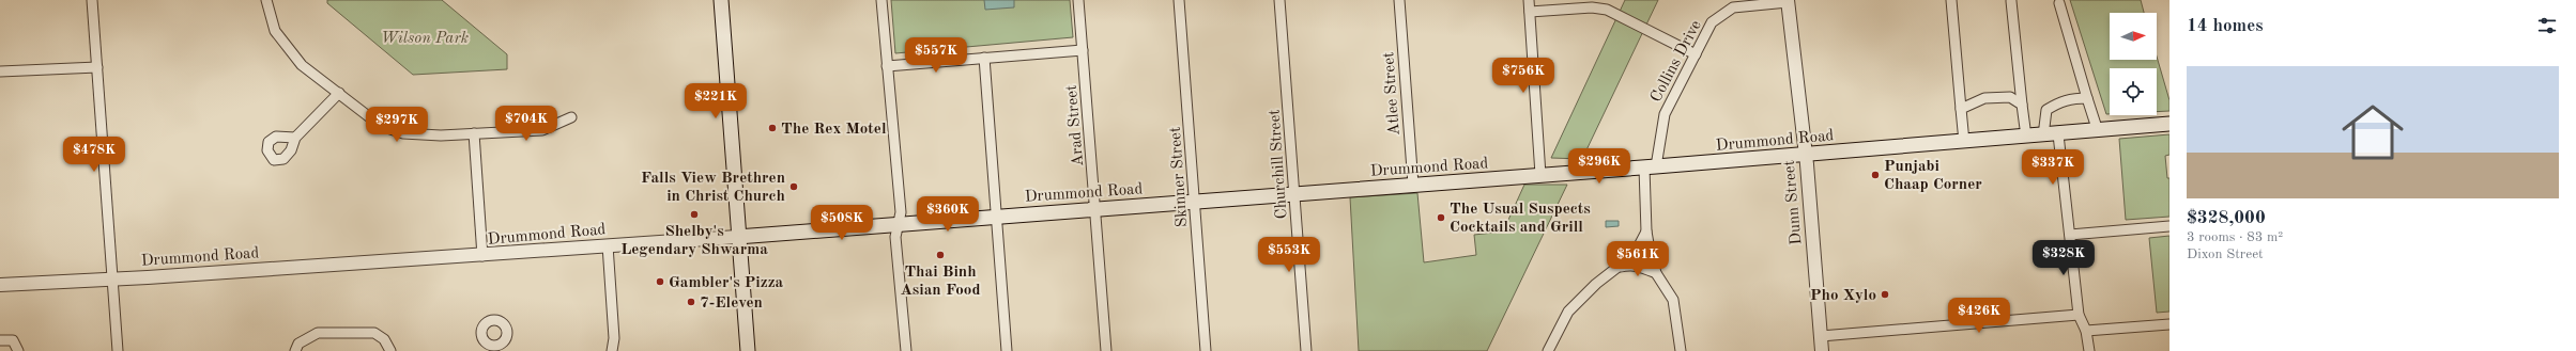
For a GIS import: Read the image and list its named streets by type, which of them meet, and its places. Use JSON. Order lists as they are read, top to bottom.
{
  "streets": {
    "main road": ["Drummond Road"],
    "street": [
      "Collins Drive",
      "Atlee Street",
      "Arad Street",
      "Churchill Street",
      "Skinner Street",
      "Dunn Street"
    ]
  },
  "crossings": [
    ["Collins Drive", "Drummond Road"],
    ["Collins Drive", "Dunn Street"],
    ["Atlee Street", "Drummond Road"],
    ["Arad Street", "Drummond Road"],
    ["Drummond Road", "Churchill Street"],
    ["Drummond Road", "Skinner Street"],
    ["Drummond Road", "Dunn Street"]
  ],
  "parks": ["Wilson Park"],
  "places": [
    "The Rex Motel",
    "Punjabi Chaap Corner",
    "Falls View Brethren in Christ Church",
    "Shelby's Legendary Shwarma",
    "The Usual Suspects Cocktails and Grill",
    "Thai Binh Asian Food",
    "Gambler's Pizza",
    "Pho Xylo",
    "7-Eleven"
  ],
  "north": "right",
  "page": {
    "heading": "14 homes",
    "price": [
      "$557K",
      "$756K",
      "$221K",
      "$704K",
      "$297K",
      "$478K",
      "$296K",
      "$337K",
      "$360K",
      "$508K",
      "$553K",
      "$328K",
      "$561K",
      "$426K"
    ],
    "list": [
      {
        "name": "$328,000",
        "note": "3 rooms · 83 m² · Dixon Street"
      }
    ]
  }
}
